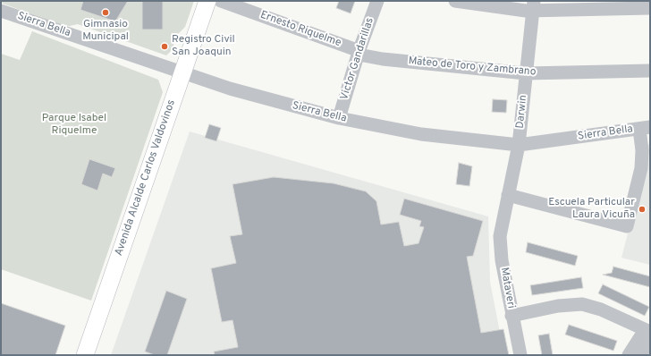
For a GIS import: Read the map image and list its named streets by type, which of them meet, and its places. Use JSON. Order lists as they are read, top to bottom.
{
  "streets": {
    "main road": ["Avenida Alcalde Carlos Valdovinos"],
    "street": [
      "Sierra Bella",
      "Ernesto Riquelme",
      "Victor Gandarillas",
      "Mateo de Toro y Zambrano",
      "Darwin",
      "Mataveri"
    ]
  },
  "crossings": [
    ["Sierra Bella", "Victor Gandarillas"],
    ["Sierra Bella", "Darwin"],
    ["Sierra Bella", "Avenida Alcalde Carlos Valdovinos"],
    ["Ernesto Riquelme", "Victor Gandarillas"],
    ["Ernesto Riquelme", "Mateo de Toro y Zambrano"],
    ["Victor Gandarillas", "Mateo de Toro y Zambrano"],
    ["Mateo de Toro y Zambrano", "Darwin"],
    ["Darwin", "Mataveri"]
  ],
  "parks": ["Parque Isabel Riquelme"],
  "places": ["Gimnasio Municipal", "Registro Civil San Joaquin", "Escuela Particular Laura Vicuña"]
}
